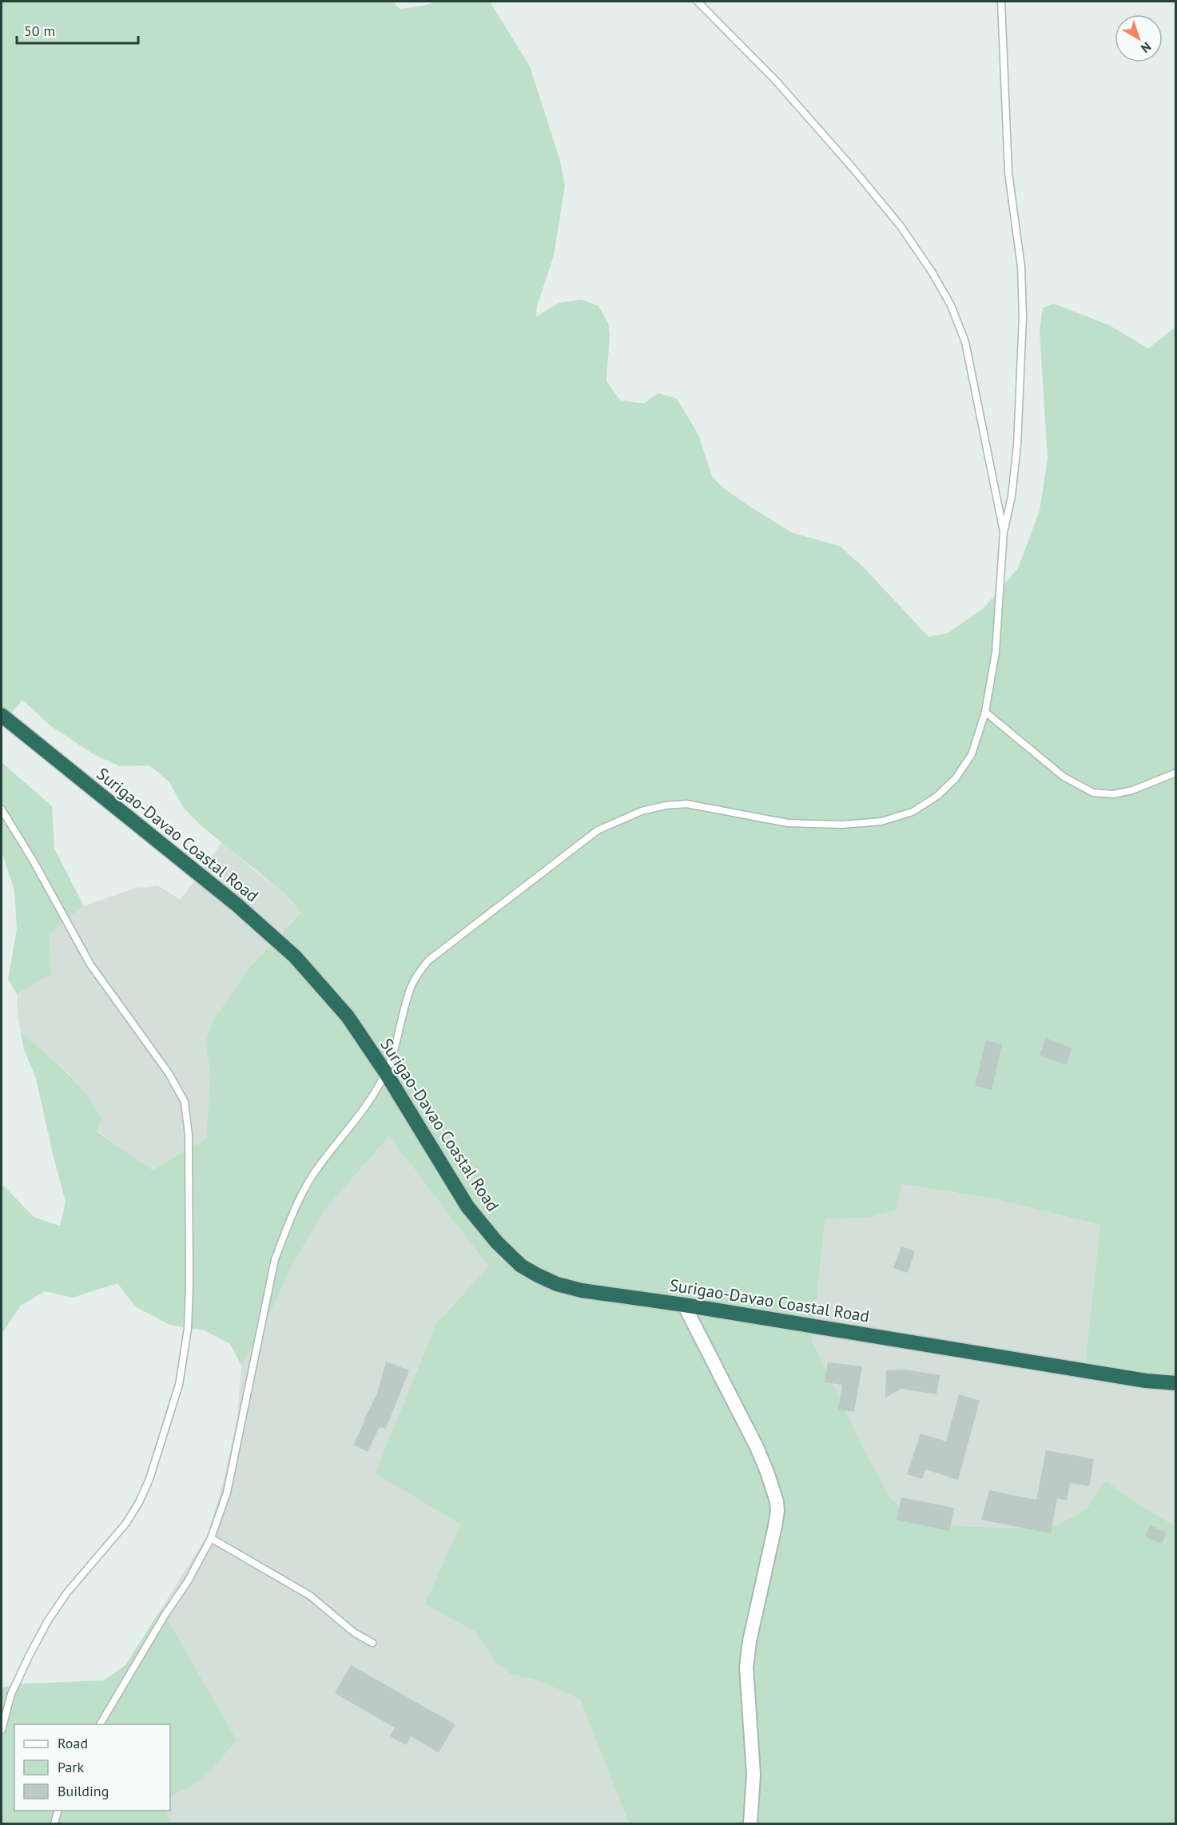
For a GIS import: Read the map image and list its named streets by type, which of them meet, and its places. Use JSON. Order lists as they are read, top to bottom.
{
  "streets": {
    "highway": ["Surigao-Davao Coastal Road"]
  },
  "legend": ["Road", "Park", "Building"],
  "scale_bar": "50 m",
  "north": "bottom right"
}
